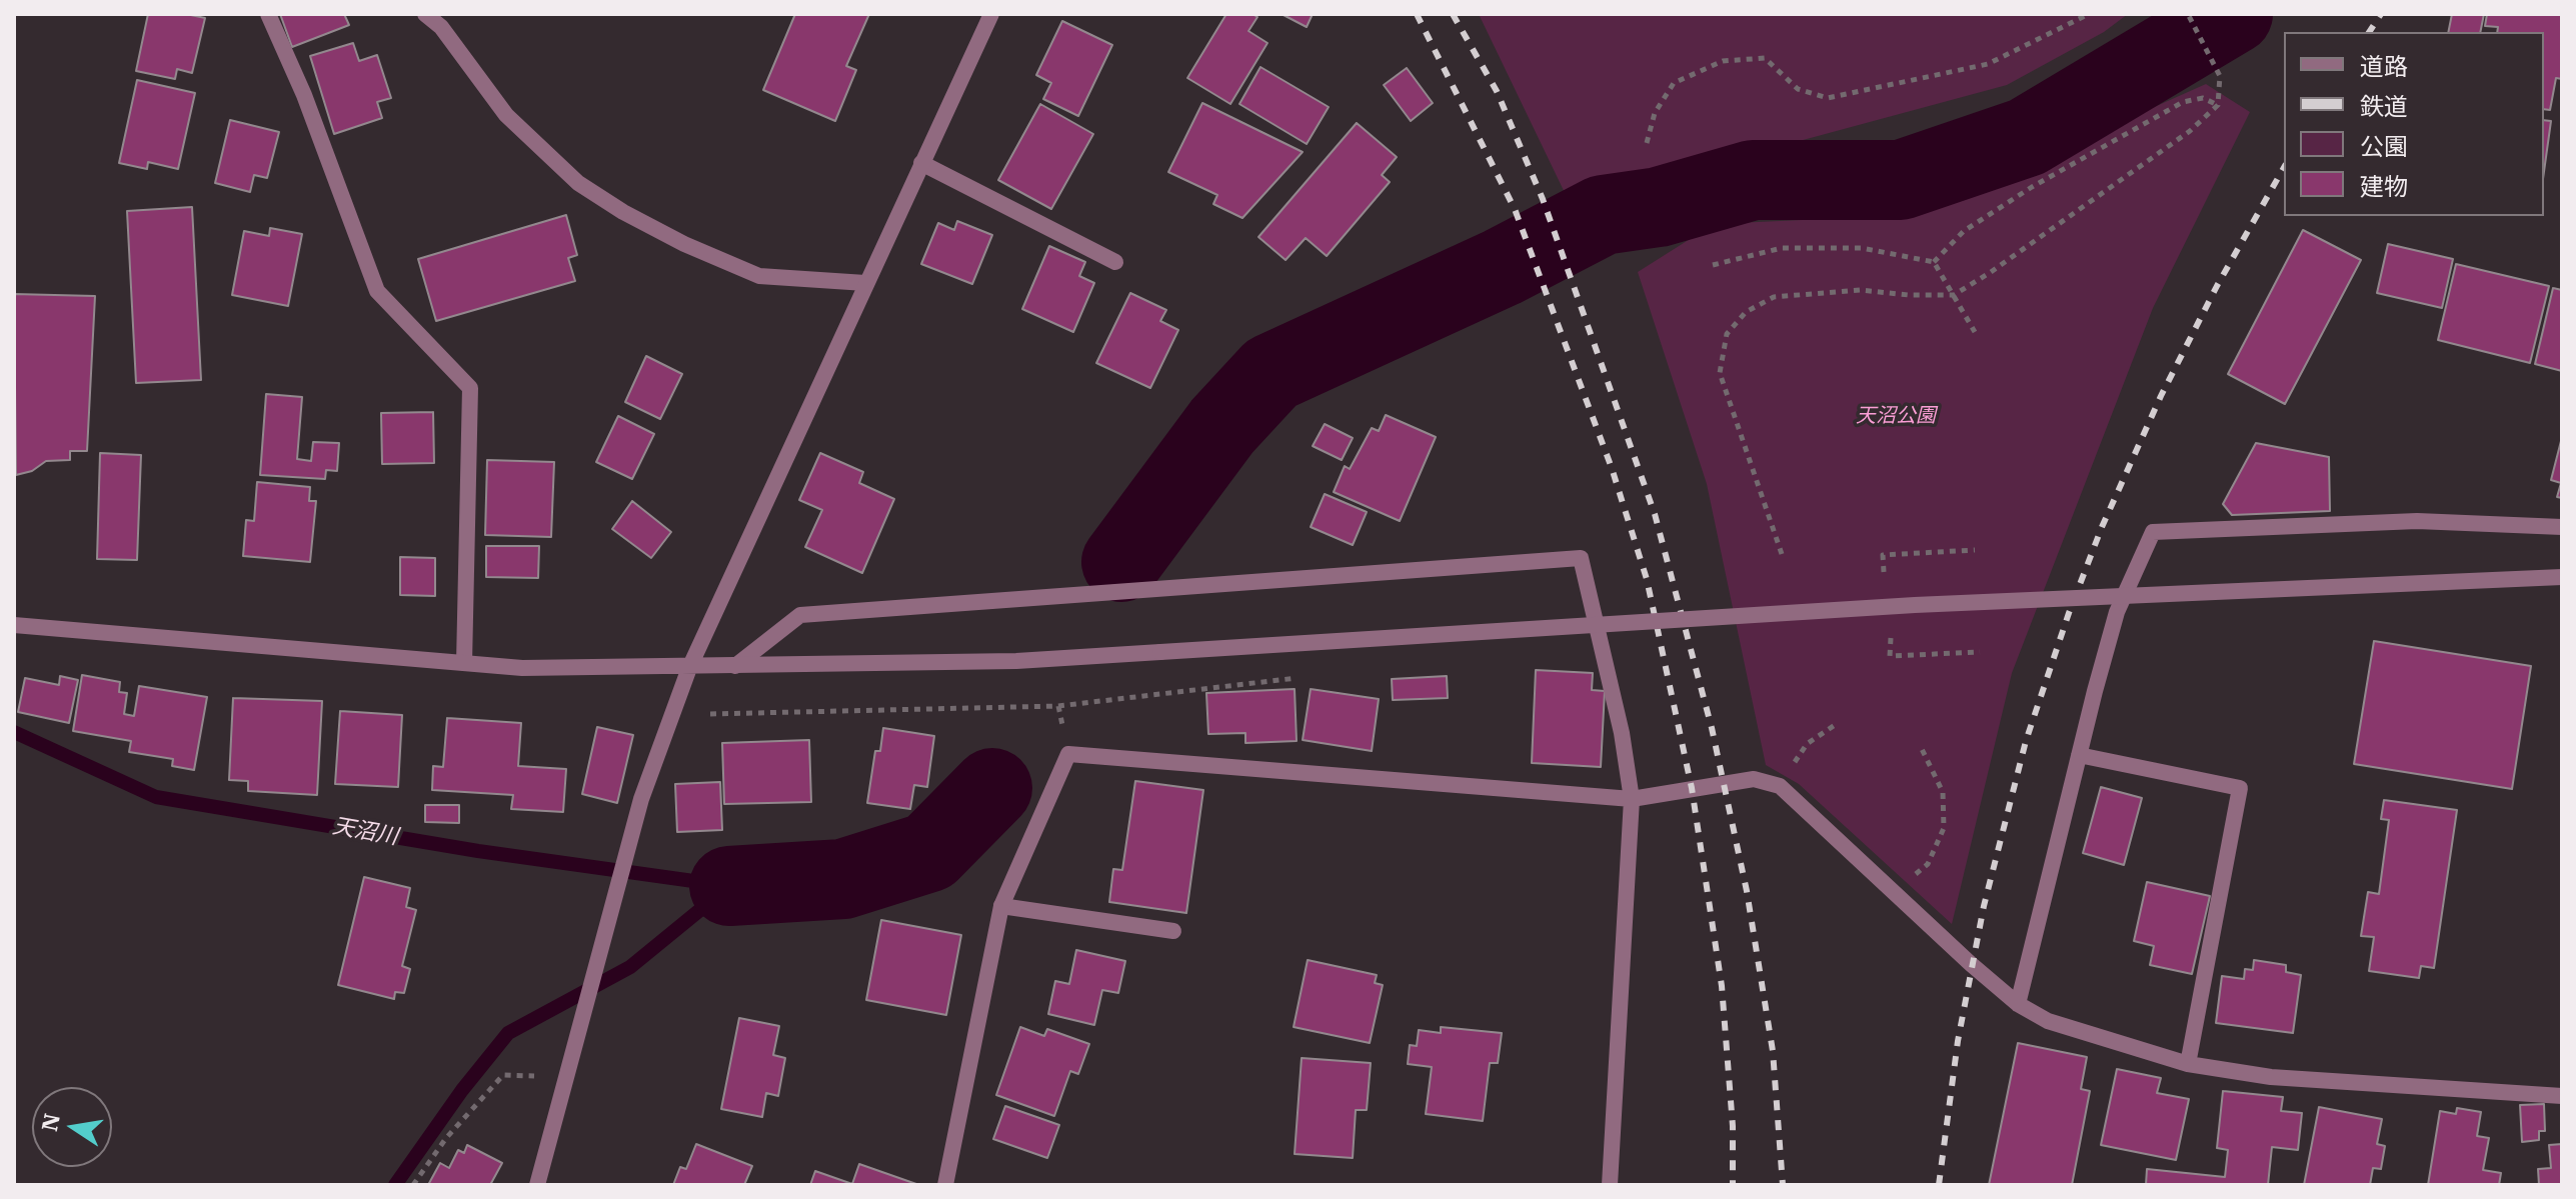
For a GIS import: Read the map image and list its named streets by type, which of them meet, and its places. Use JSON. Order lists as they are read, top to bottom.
{
  "water": ["天沼川"],
  "parks": ["天沼公園"],
  "legend": [
    "道路",
    "鉄道",
    "公園",
    "建物"
  ],
  "north": "left"
}
